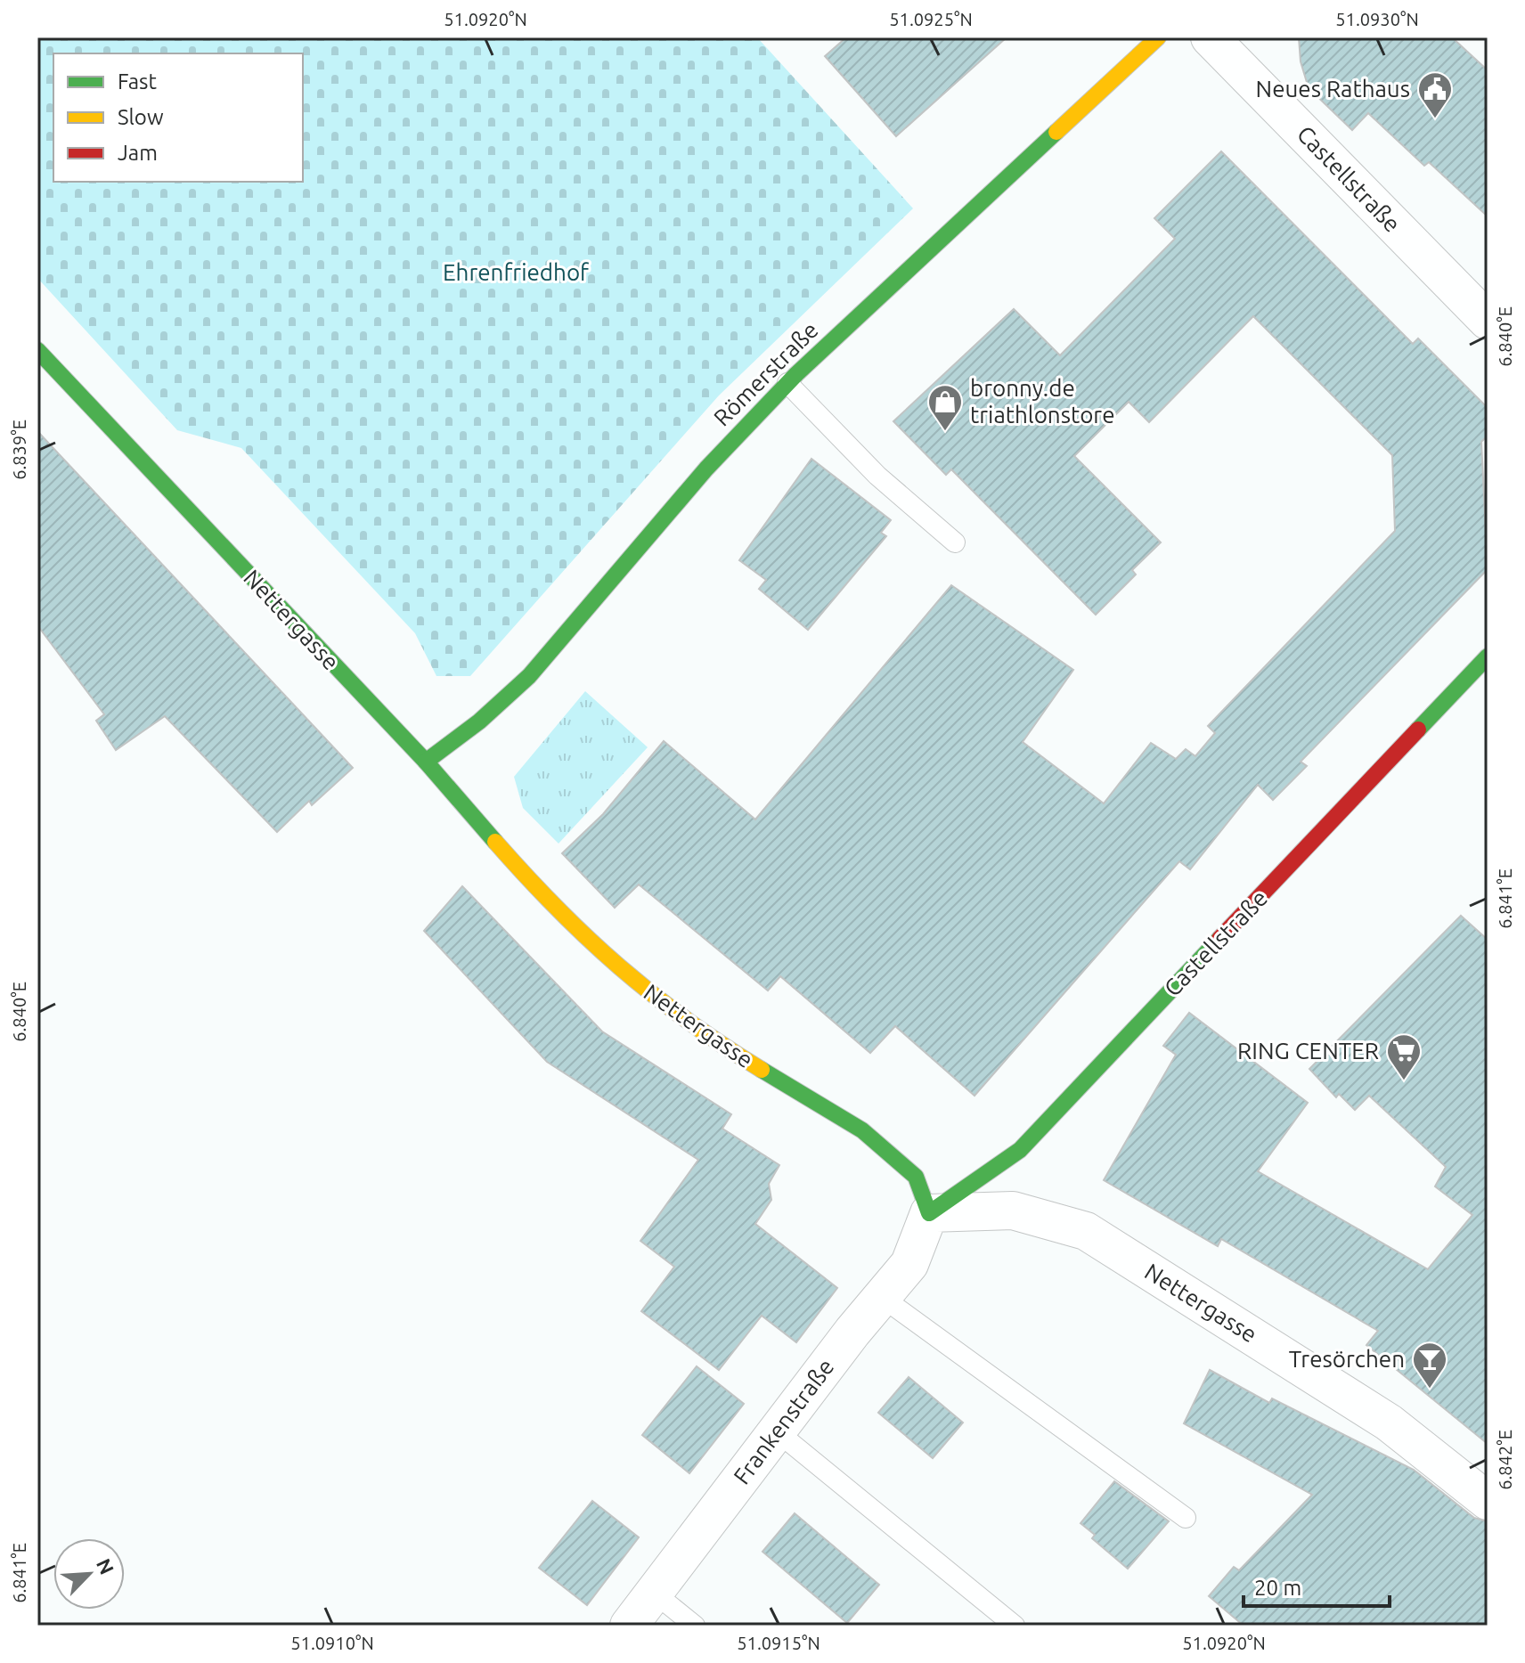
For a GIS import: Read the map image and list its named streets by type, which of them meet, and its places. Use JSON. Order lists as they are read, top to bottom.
{
  "streets": {
    "street": [
      "Castellstraße",
      "Römerstraße",
      "Nettergasse",
      "Frankenstraße"
    ]
  },
  "crossings": [
    ["Castellstraße", "Nettergasse"],
    ["Castellstraße", "Frankenstraße"],
    ["Römerstraße", "Nettergasse"],
    ["Nettergasse", "Frankenstraße"]
  ],
  "parks": ["Ehrenfriedhof"],
  "places": {
    "public building": ["Neues Rathaus"],
    "shop": ["bronny.de triathlonstore"],
    "supermarket": ["RING CENTER"],
    "bar": ["Tresörchen"]
  },
  "legend": ["Fast", "Slow", "Jam"],
  "scale_bar": "20 m",
  "north": "top right",
  "coordinates": [
    "51.0920°N",
    "51.0925°N",
    "51.0930°N",
    "6.840°E",
    "6.839°E",
    "6.841°E",
    "6.842°E",
    "51.0910°N",
    "51.0915°N"
  ]
}
